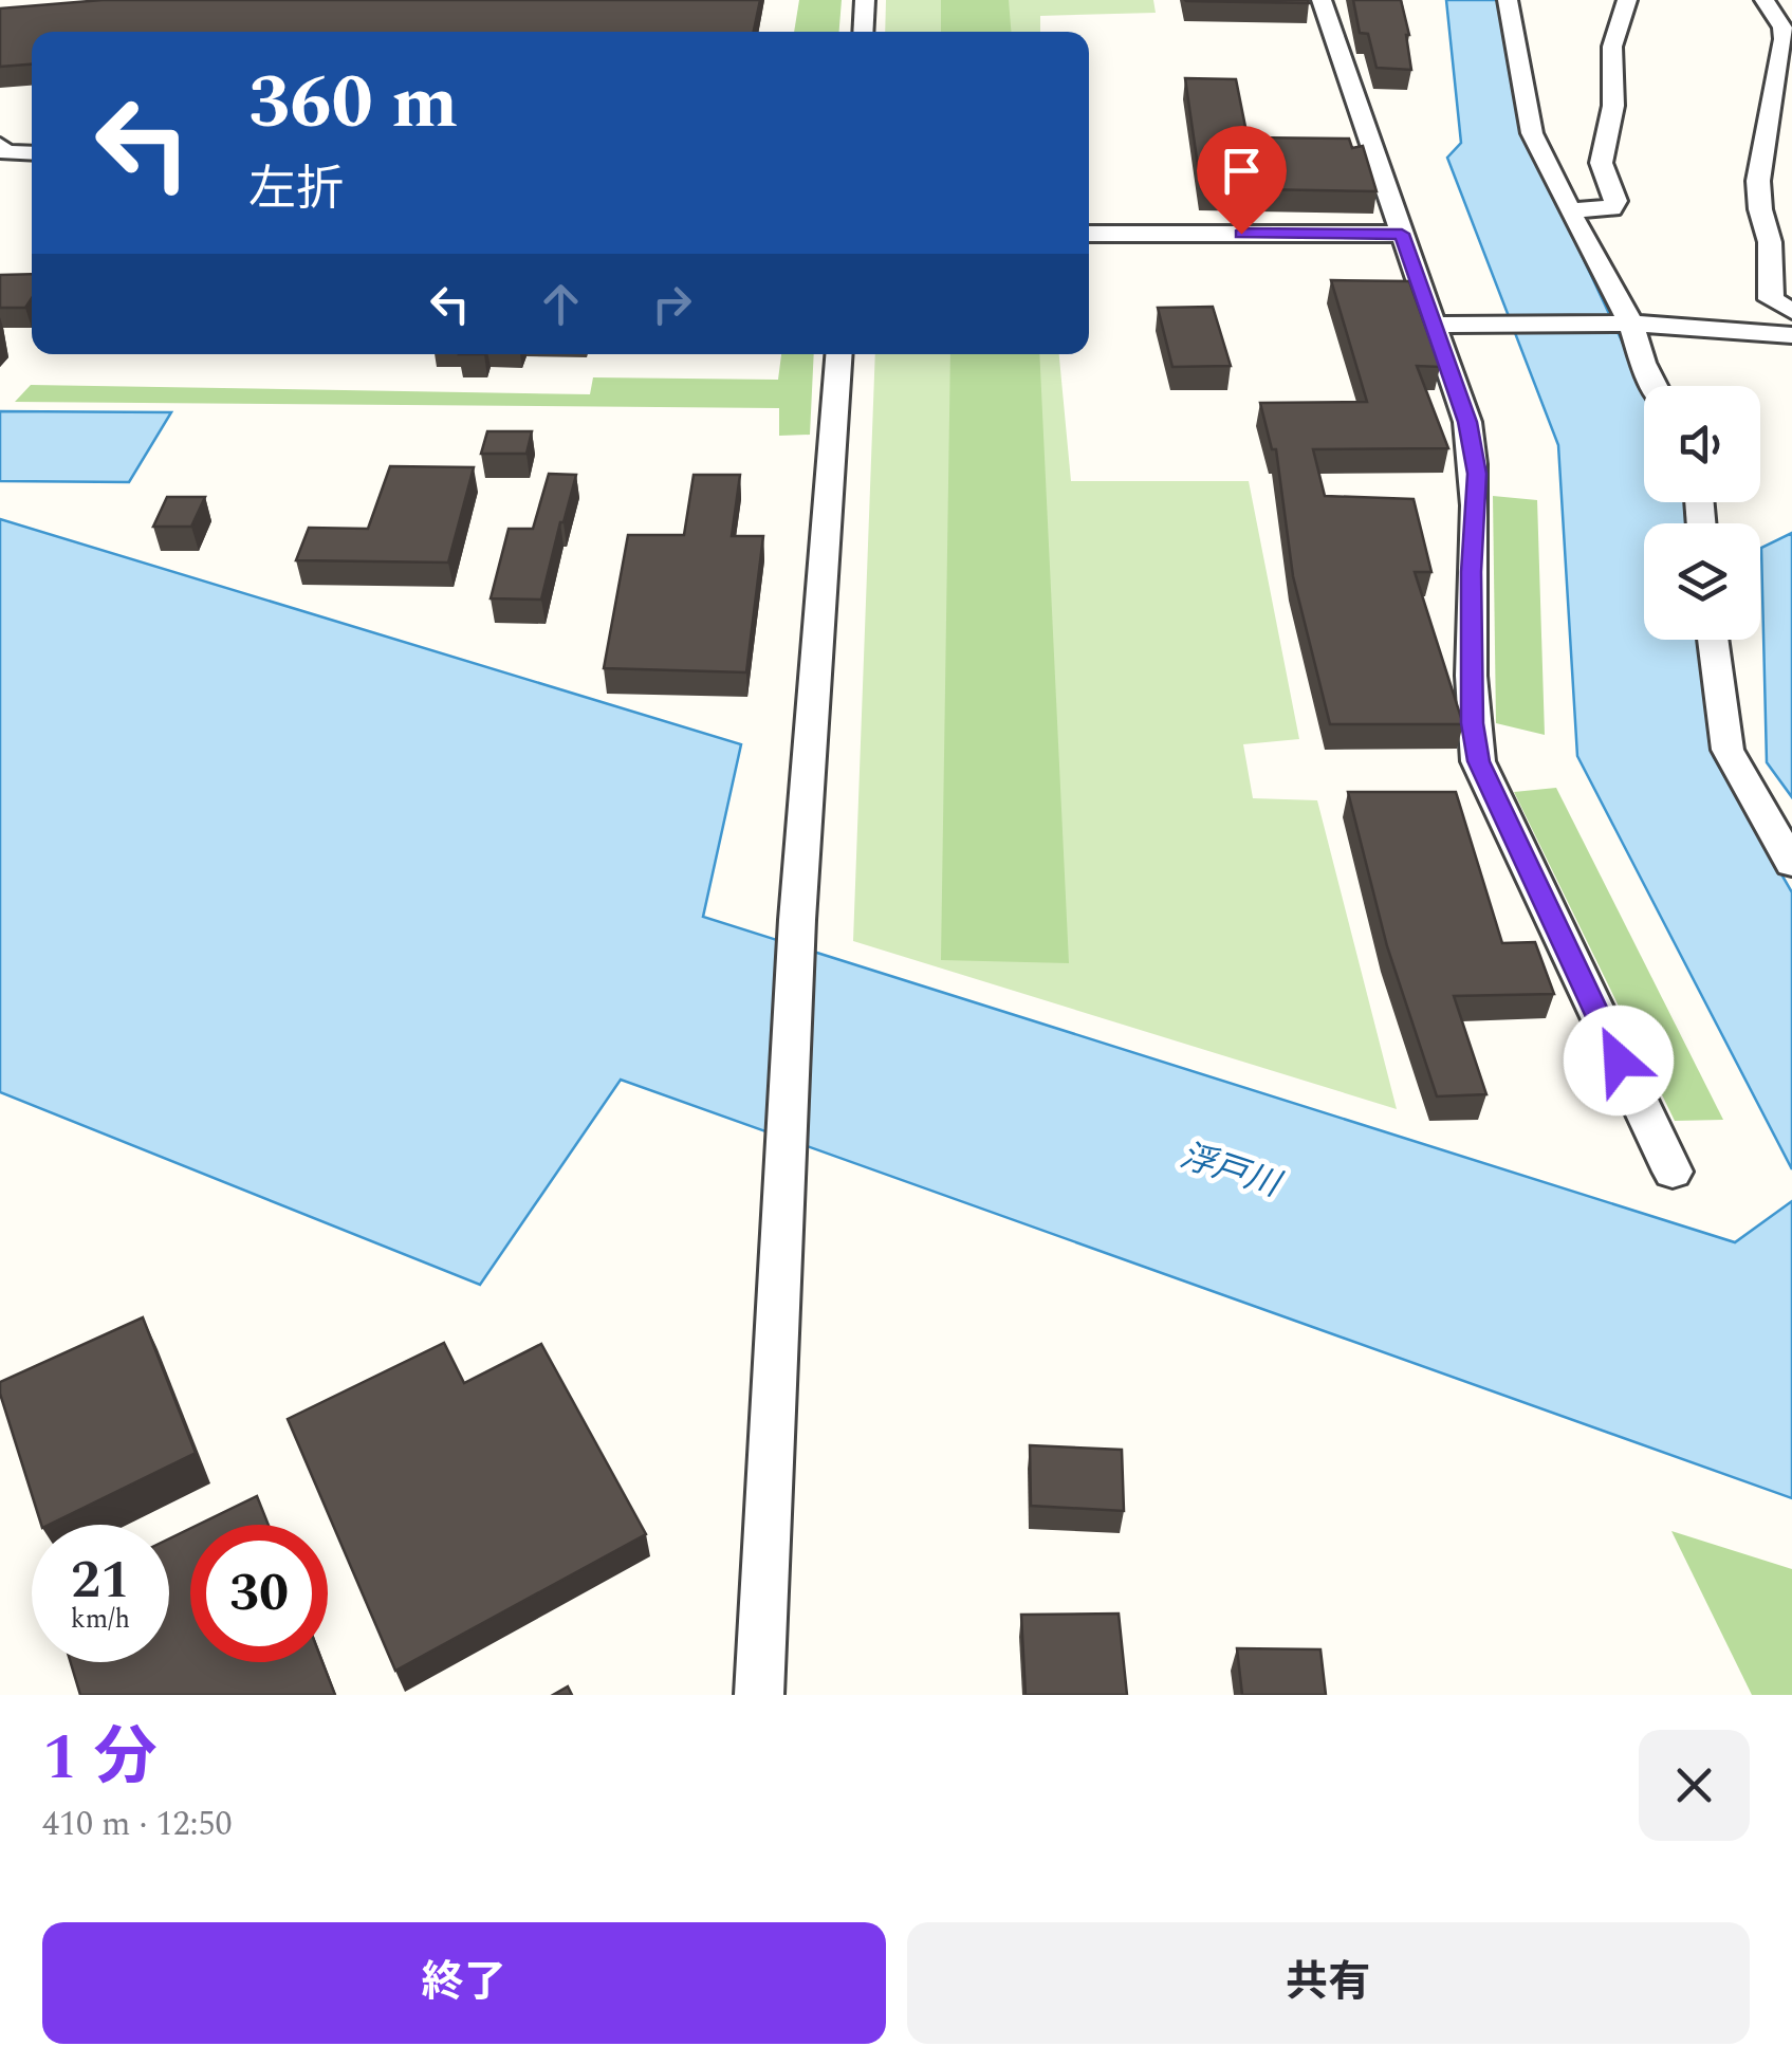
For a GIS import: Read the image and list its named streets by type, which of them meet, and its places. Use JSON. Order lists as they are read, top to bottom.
{
  "water": ["浮戸川"],
  "page": {
    "turn": ["360 m", "左折"],
    "speed": "21 km/h",
    "limit": "30",
    "heading": ["1 分", "410 m · 12:50"],
    "buttons": ["終了", "共有"]
  }
}
